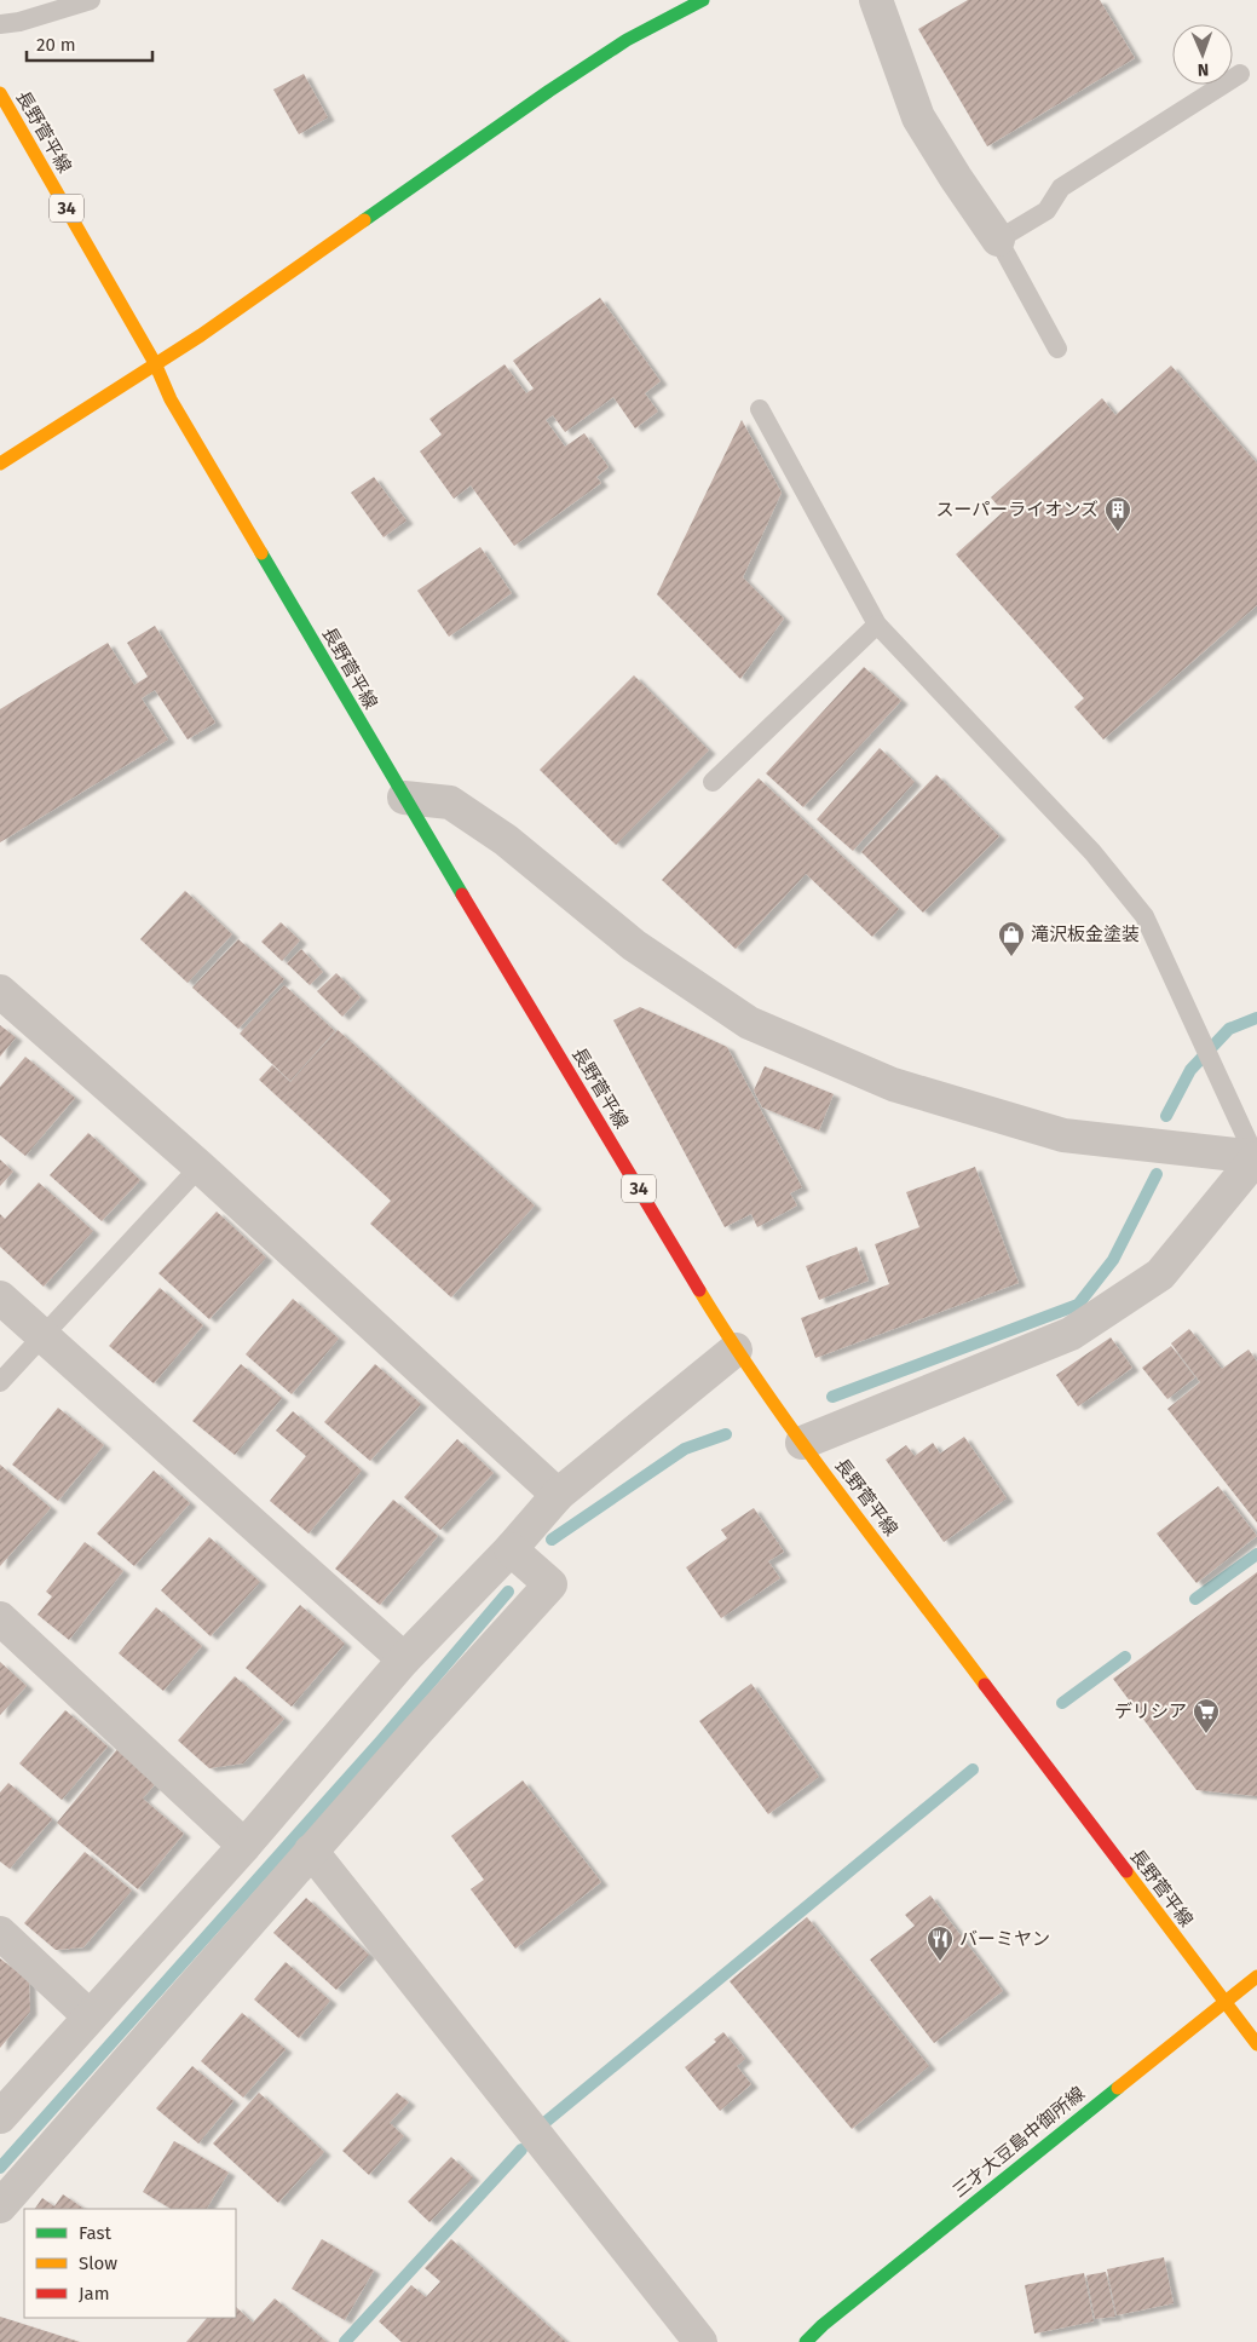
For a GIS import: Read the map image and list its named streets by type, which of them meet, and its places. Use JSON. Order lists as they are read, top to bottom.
{
  "streets": {
    "main road": ["長野菅平線", "34", "三才大豆島中御所線"]
  },
  "crossings": [
    ["長野菅平線", "三才大豆島中御所線"]
  ],
  "places": {
    "building": ["スーパーライオンズ"],
    "shop": ["滝沢板金塗装"],
    "supermarket": ["デリシア"],
    "restaurant": ["バーミヤン"]
  },
  "legend": ["Fast", "Slow", "Jam"],
  "scale_bar": "20 m",
  "north": "bottom"
}
